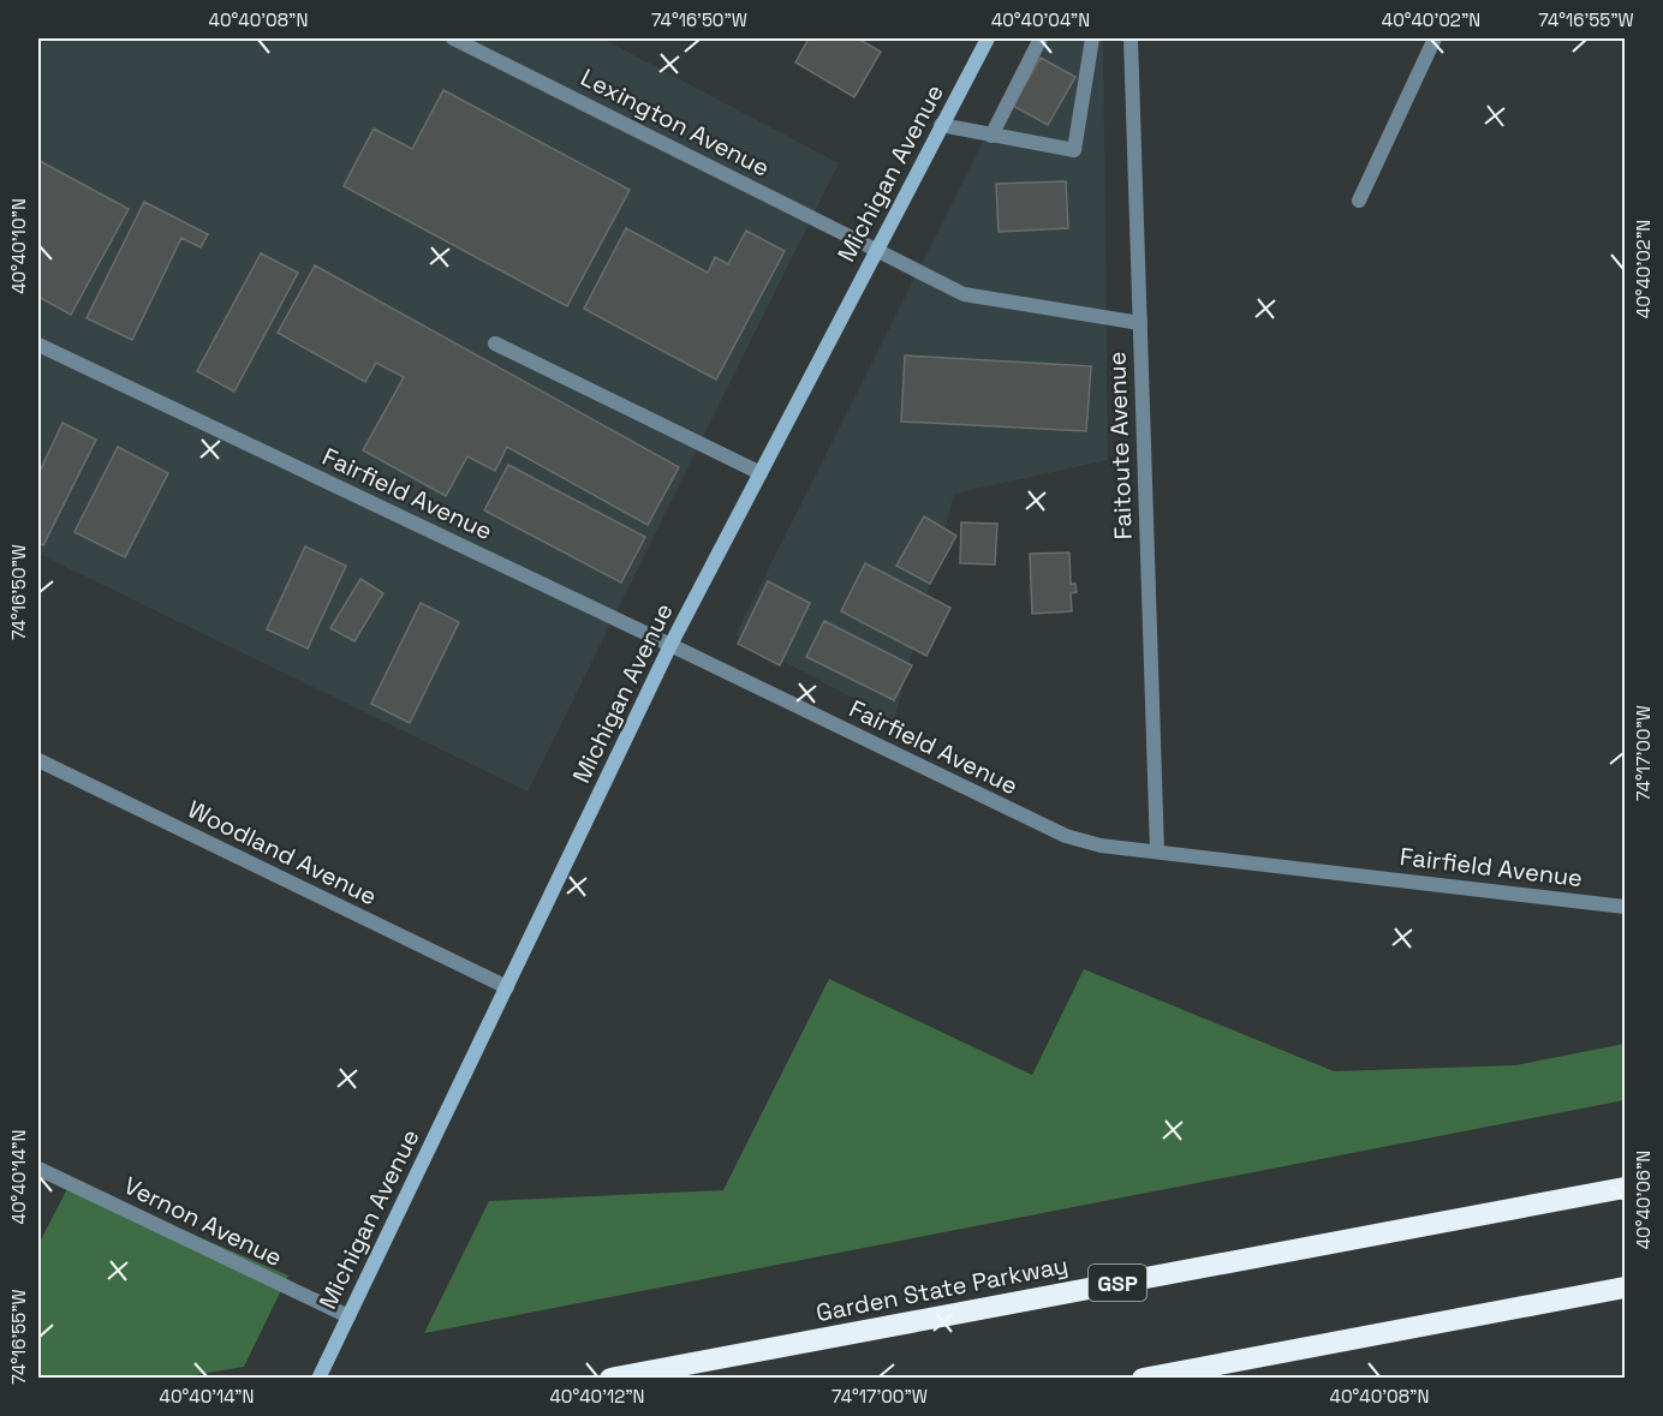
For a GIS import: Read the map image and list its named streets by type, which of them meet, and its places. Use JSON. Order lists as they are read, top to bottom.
{
  "streets": {
    "highway": ["GSP", "Garden State Parkway"],
    "street": [
      "Lexington Avenue",
      "Michigan Avenue",
      "Faitoute Avenue",
      "Fairfield Avenue",
      "Woodland Avenue",
      "Vernon Avenue"
    ]
  },
  "crossings": [
    ["Lexington Avenue", "Michigan Avenue"],
    ["Lexington Avenue", "Faitoute Avenue"],
    ["Michigan Avenue", "Fairfield Avenue"],
    ["Michigan Avenue", "Woodland Avenue"],
    ["Michigan Avenue", "Vernon Avenue"],
    ["Faitoute Avenue", "Fairfield Avenue"]
  ],
  "coordinates": [
    "40°40'08\"N",
    "74°16'50\"W",
    "40°40'04\"N",
    "40°40'02\"N",
    "74°16'55\"W",
    "40°40'10\"N",
    "74°17'00\"W",
    "40°40'14\"N",
    "40°40'06\"N",
    "40°40'12\"N"
  ]
}
